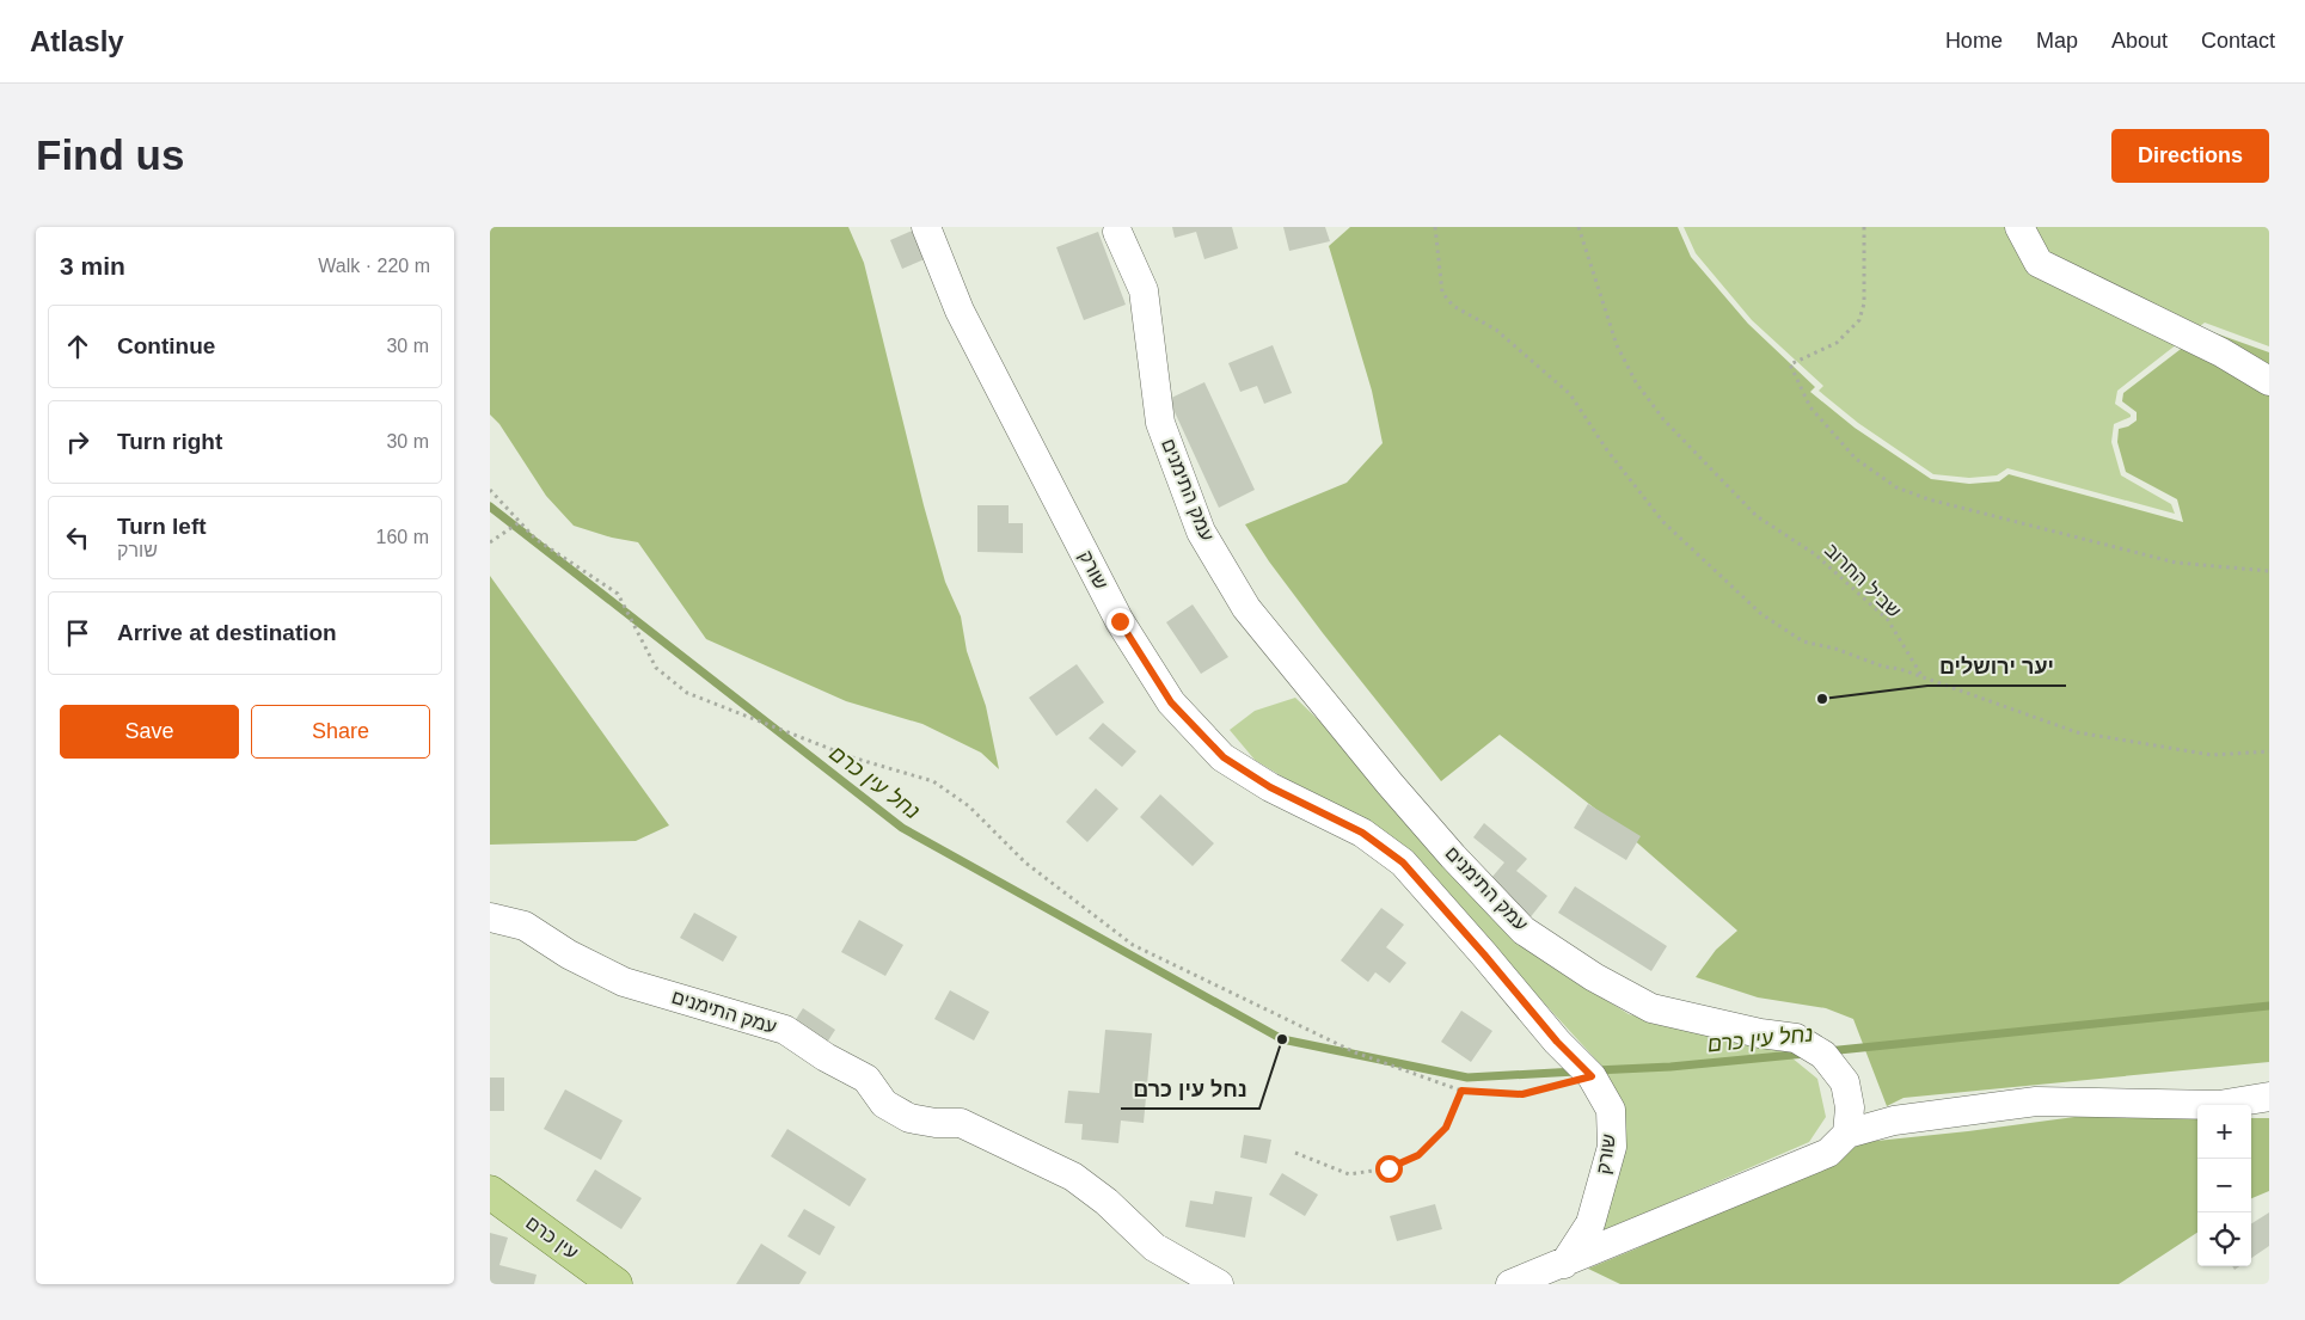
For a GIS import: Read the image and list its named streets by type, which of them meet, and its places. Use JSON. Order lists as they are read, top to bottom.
{
  "streets": {
    "main road": ["עין כרם"],
    "street": ["עמק התימנים", "שורק"],
    "path": ["שביל החרוב"]
  },
  "water": ["נחל עין כרם"],
  "places": ["יער ירושלים", "נחל עין כרם"],
  "page": {
    "header": "Atlasly",
    "nav": [
      "Home",
      "Map",
      "About",
      "Contact"
    ],
    "buttons": [
      "Directions",
      ["Save", "Share"]
    ],
    "title": "Find us",
    "heading": ["3 min", "Walk · 220 m"],
    "list": [
      ["Continue", "30 m"],
      ["Turn right", "30 m"],
      ["Turn left", "שורק", "160 m"],
      "Arrive at destination"
    ],
    "map_buttons": ["+", "−"]
  }
}
